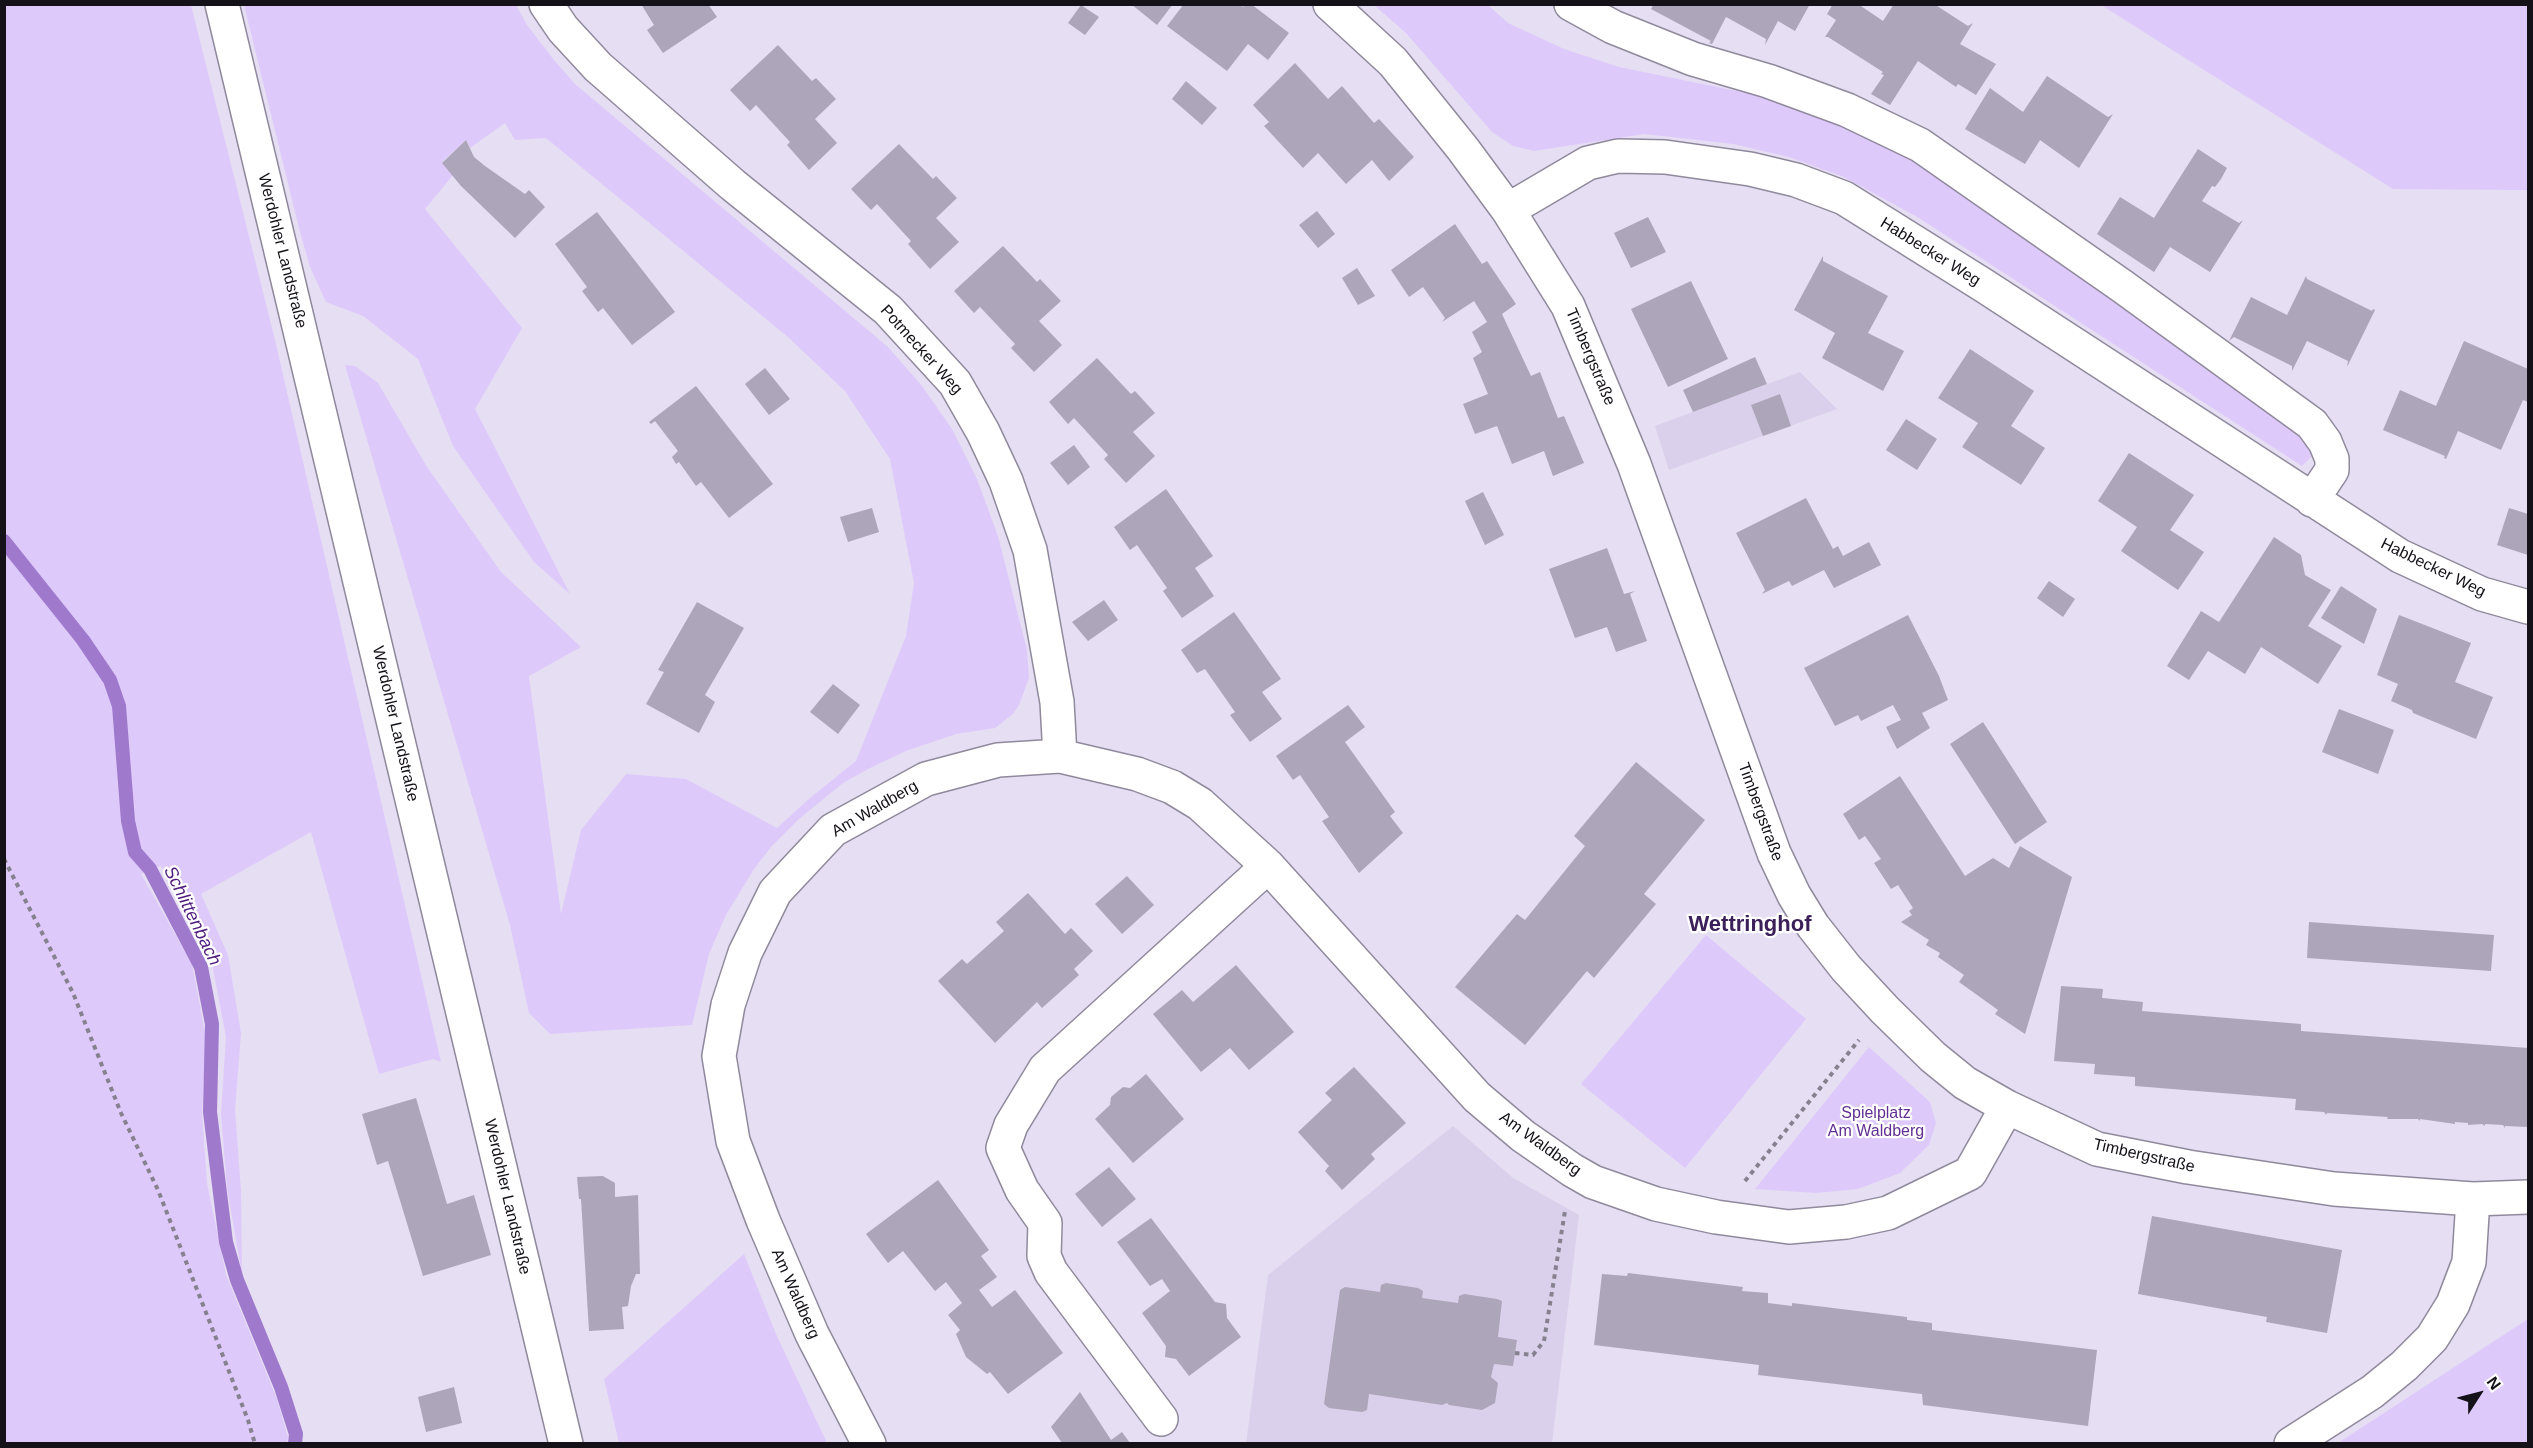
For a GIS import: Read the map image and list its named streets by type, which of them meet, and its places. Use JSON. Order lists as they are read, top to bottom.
{
  "streets": {
    "street": [
      "Werdohler Landstraße",
      "Habbecker Weg",
      "Potmecker Weg",
      "Timbergstraße",
      "Am Waldberg"
    ]
  },
  "crossings": [
    ["Habbecker Weg", "Timbergstraße"],
    ["Potmecker Weg", "Am Waldberg"],
    ["Timbergstraße", "Am Waldberg"]
  ],
  "districts": ["Wettringhof"],
  "water": ["Schlittenbach"],
  "parks": ["Spielplatz Am Waldberg"],
  "north": "top right"
}
